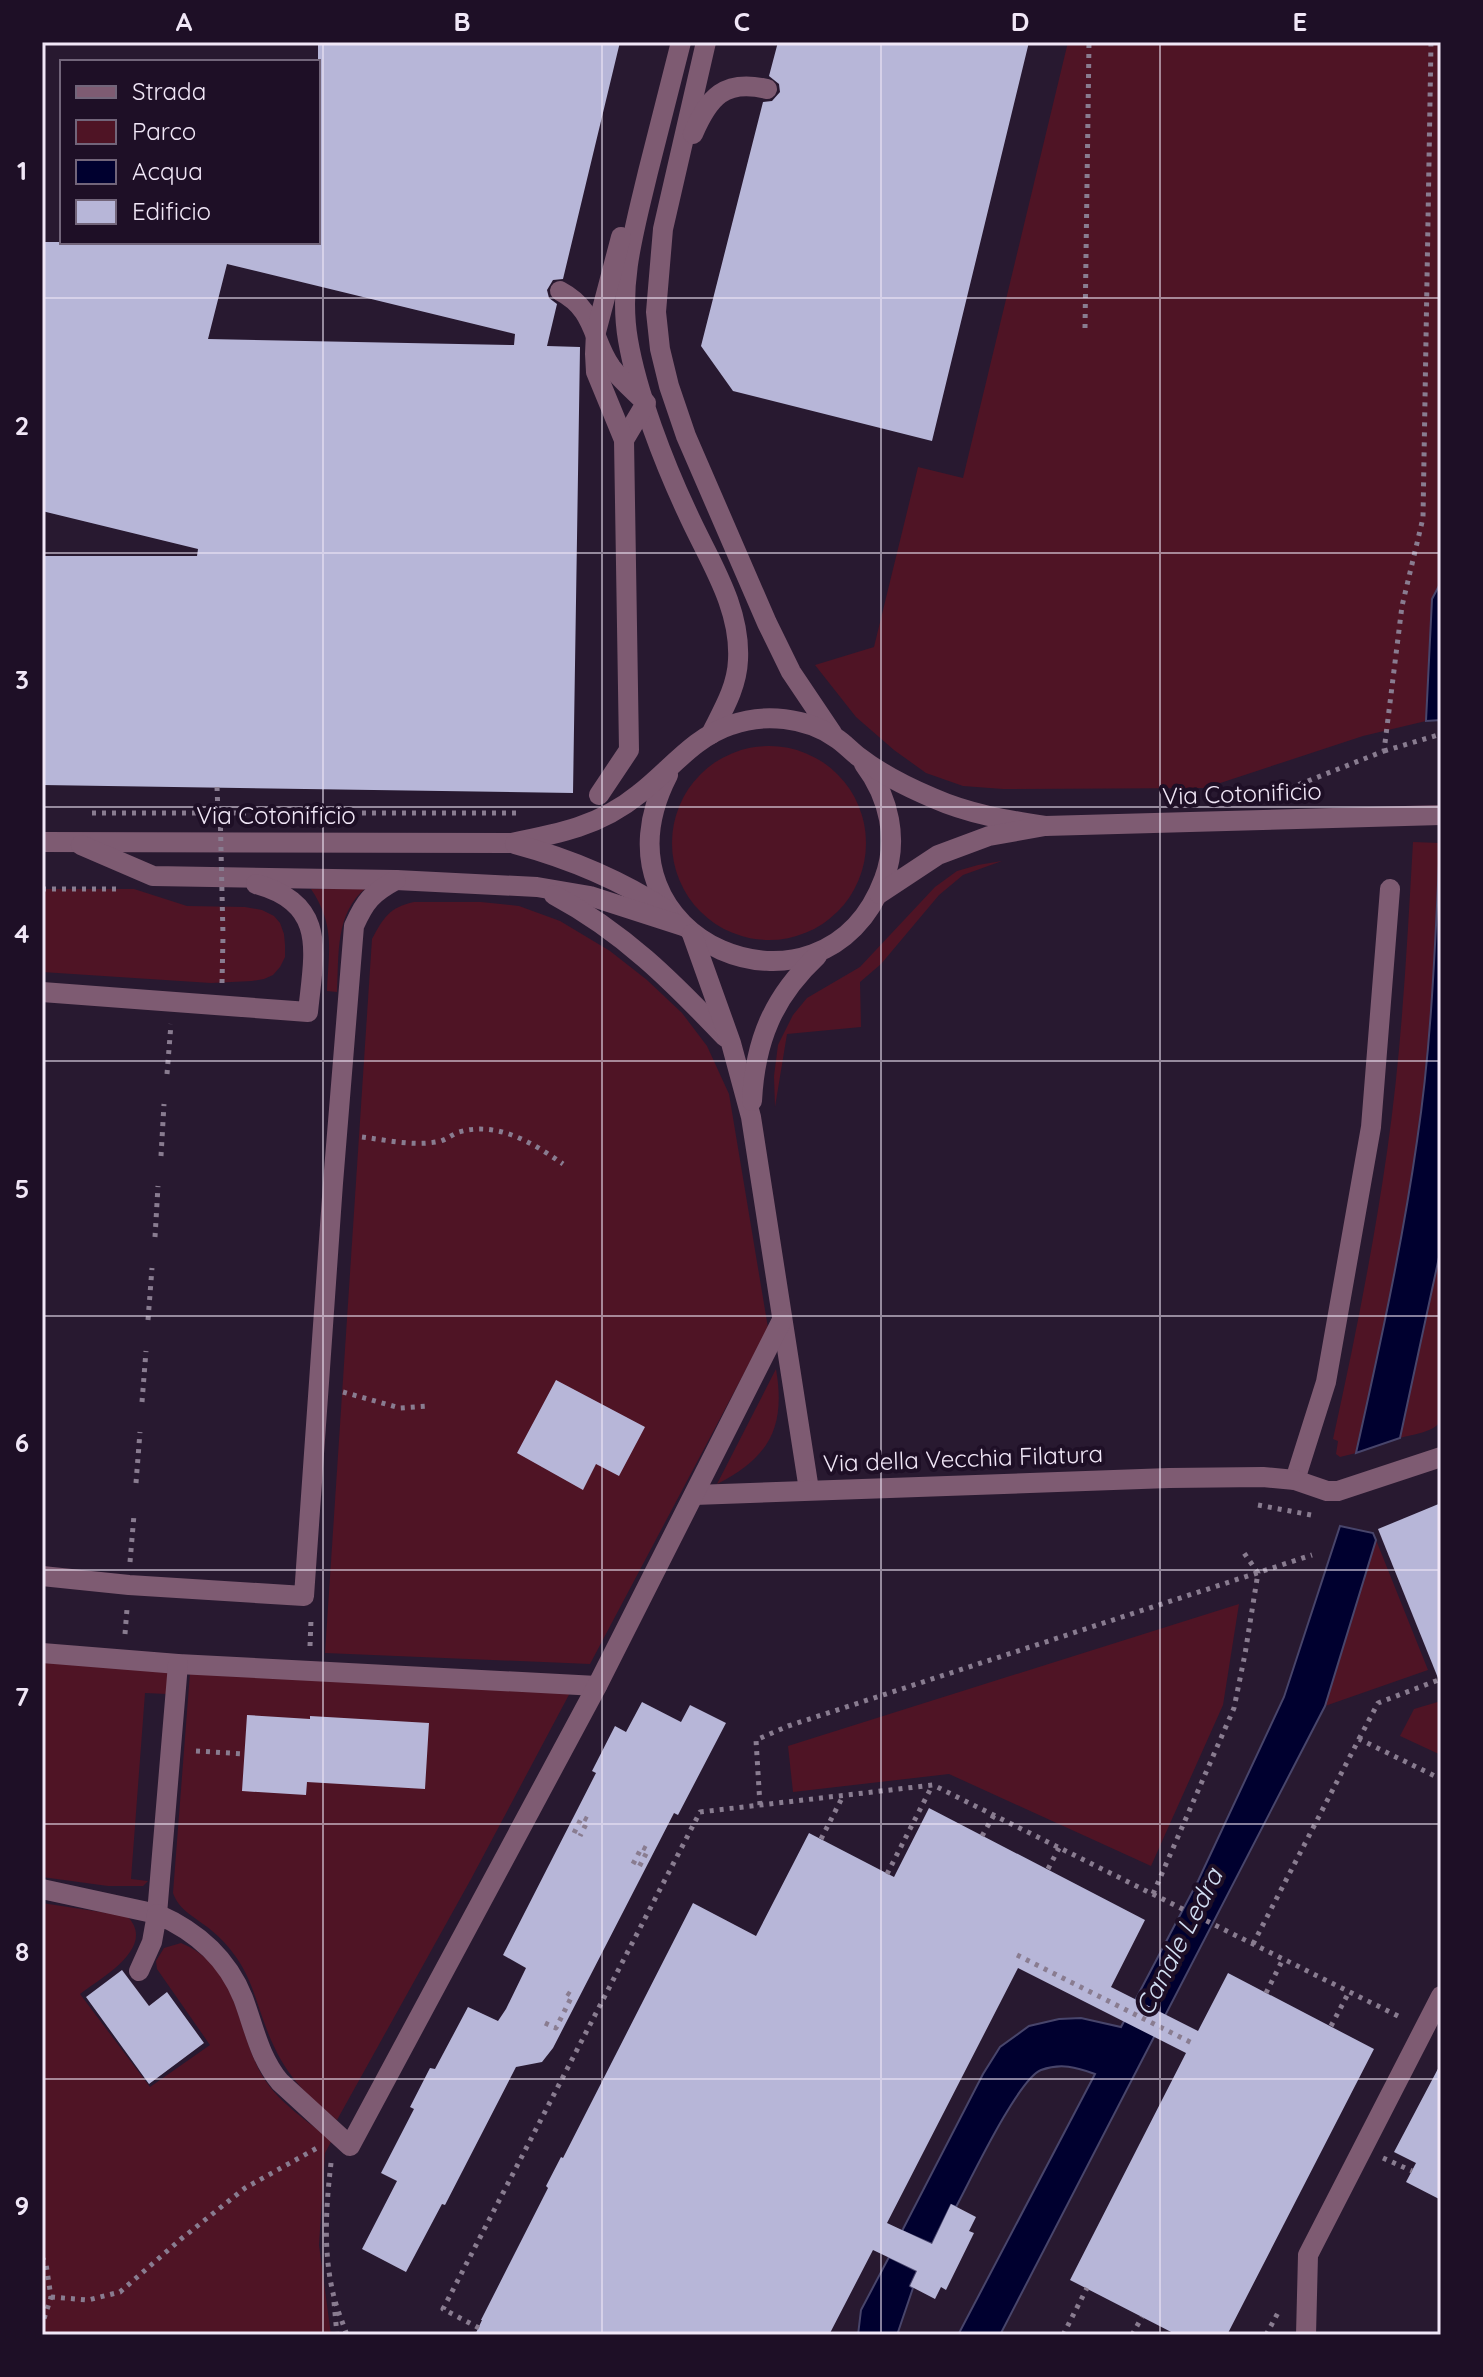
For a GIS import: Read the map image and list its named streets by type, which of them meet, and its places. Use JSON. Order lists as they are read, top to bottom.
{
  "streets": {
    "street": ["Via Cotonificio", "Via della Vecchia Filatura"]
  },
  "crossings": [
    ["Via Cotonificio", "Via della Vecchia Filatura"]
  ],
  "water": ["Canale Ledra"],
  "legend": [
    "Strada",
    "Parco",
    "Acqua",
    "Edificio"
  ],
  "grid": {
    "columns": [
      "A",
      "B",
      "C",
      "D",
      "E"
    ],
    "rows": [
      "1",
      "2",
      "3",
      "4",
      "5",
      "6",
      "7",
      "8",
      "9"
    ]
  }
}
